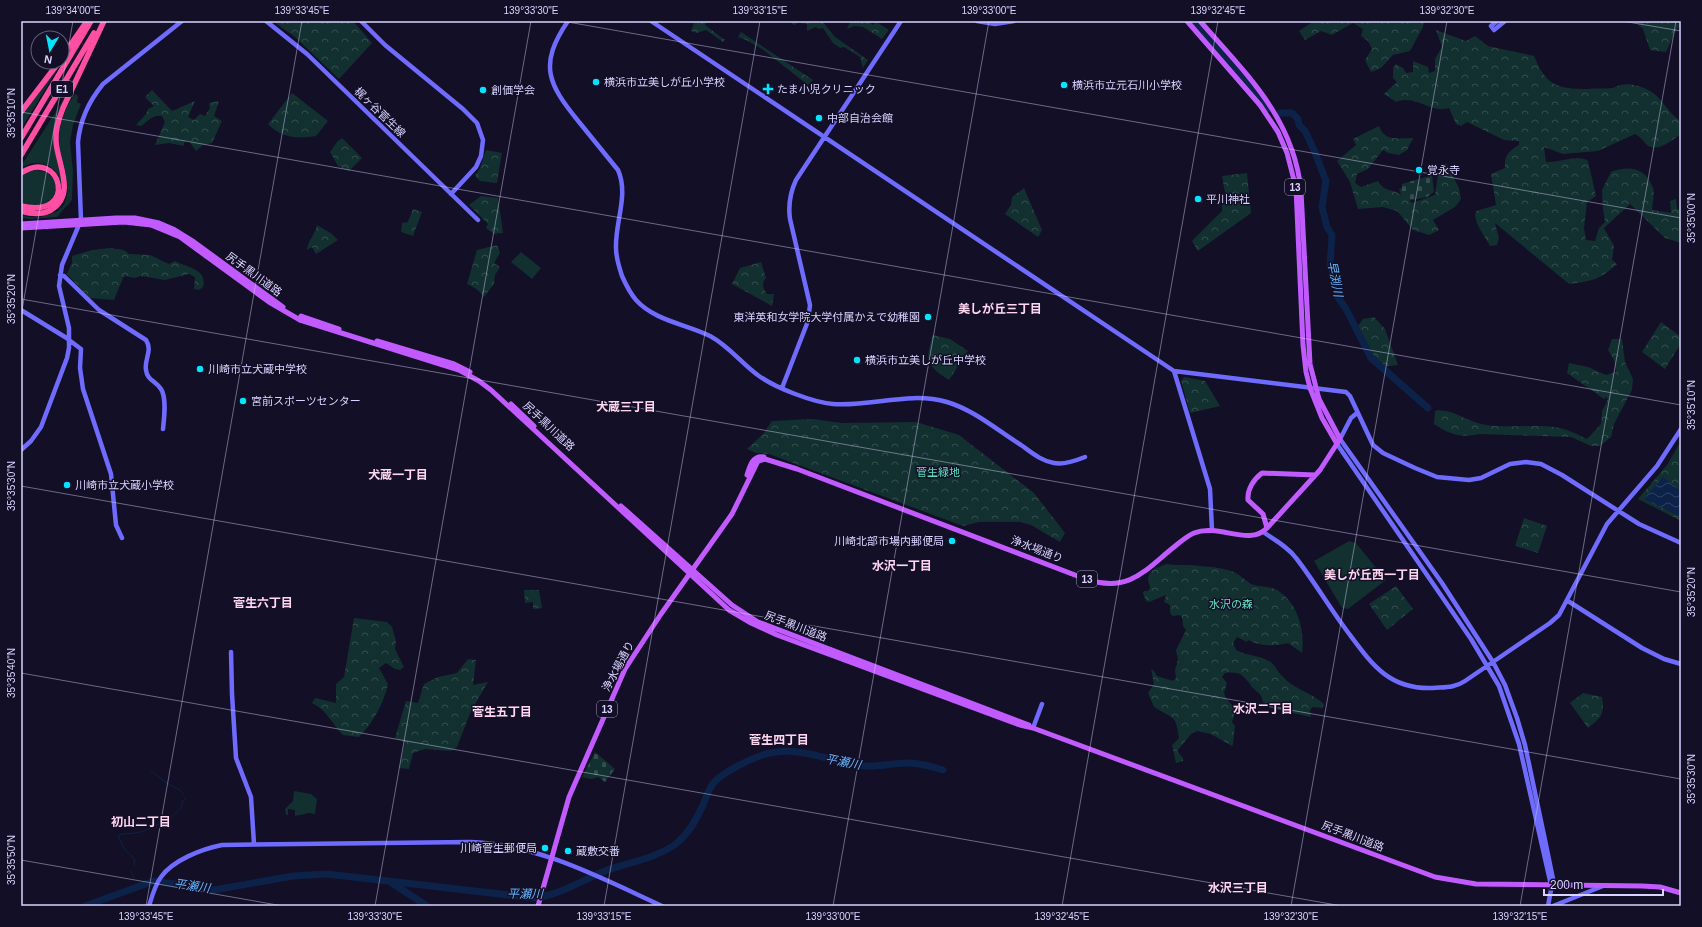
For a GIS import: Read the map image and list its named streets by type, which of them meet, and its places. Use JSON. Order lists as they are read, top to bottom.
{
  "streets": {
    "highway": ["E1"],
    "main road": ["13", "尻手黒川道路", "浄水場通り"],
    "street": ["梶ヶ谷菅生線"]
  },
  "crossings": [
    ["尻手黒川道路", "浄水場通り"]
  ],
  "districts": [
    "美しが丘三丁目",
    "犬蔵三丁目",
    "犬蔵一丁目",
    "水沢一丁目",
    "美しが丘西一丁目",
    "菅生六丁目",
    "水沢二丁目",
    "菅生五丁目",
    "菅生四丁目",
    "初山二丁目",
    "水沢三丁目"
  ],
  "water": ["早渕川", "平瀬川"],
  "parks": ["菅生緑地", "水沢の森"],
  "places": {
    "other": [
      "横浜市立美しが丘小学校",
      "横浜市立元石川小学校",
      "創価学会",
      "中部自治会館",
      "覚永寺",
      "平川神社",
      "東洋英和女学院大学付属かえで幼稚園",
      "横浜市立美しが丘中学校",
      "川崎市立犬蔵中学校",
      "宮前スポーツセンター",
      "川崎市立犬蔵小学校",
      "川崎北部市場内郵便局",
      "川崎菅生郵便局",
      "蔵敷交番"
    ],
    "health": ["たま小児クリニック"]
  },
  "scale_bar": "200 m",
  "north": "bottom",
  "coordinates": [
    "139°34'00\"E",
    "139°33'45\"E",
    "139°33'30\"E",
    "139°33'15\"E",
    "139°33'00\"E",
    "139°32'45\"E",
    "139°32'30\"E",
    "35°35'10\"N",
    "35°35'00\"N",
    "35°35'20\"N",
    "35°35'30\"N",
    "35°35'40\"N",
    "35°35'50\"N",
    "139°32'15\"E"
  ]
}
